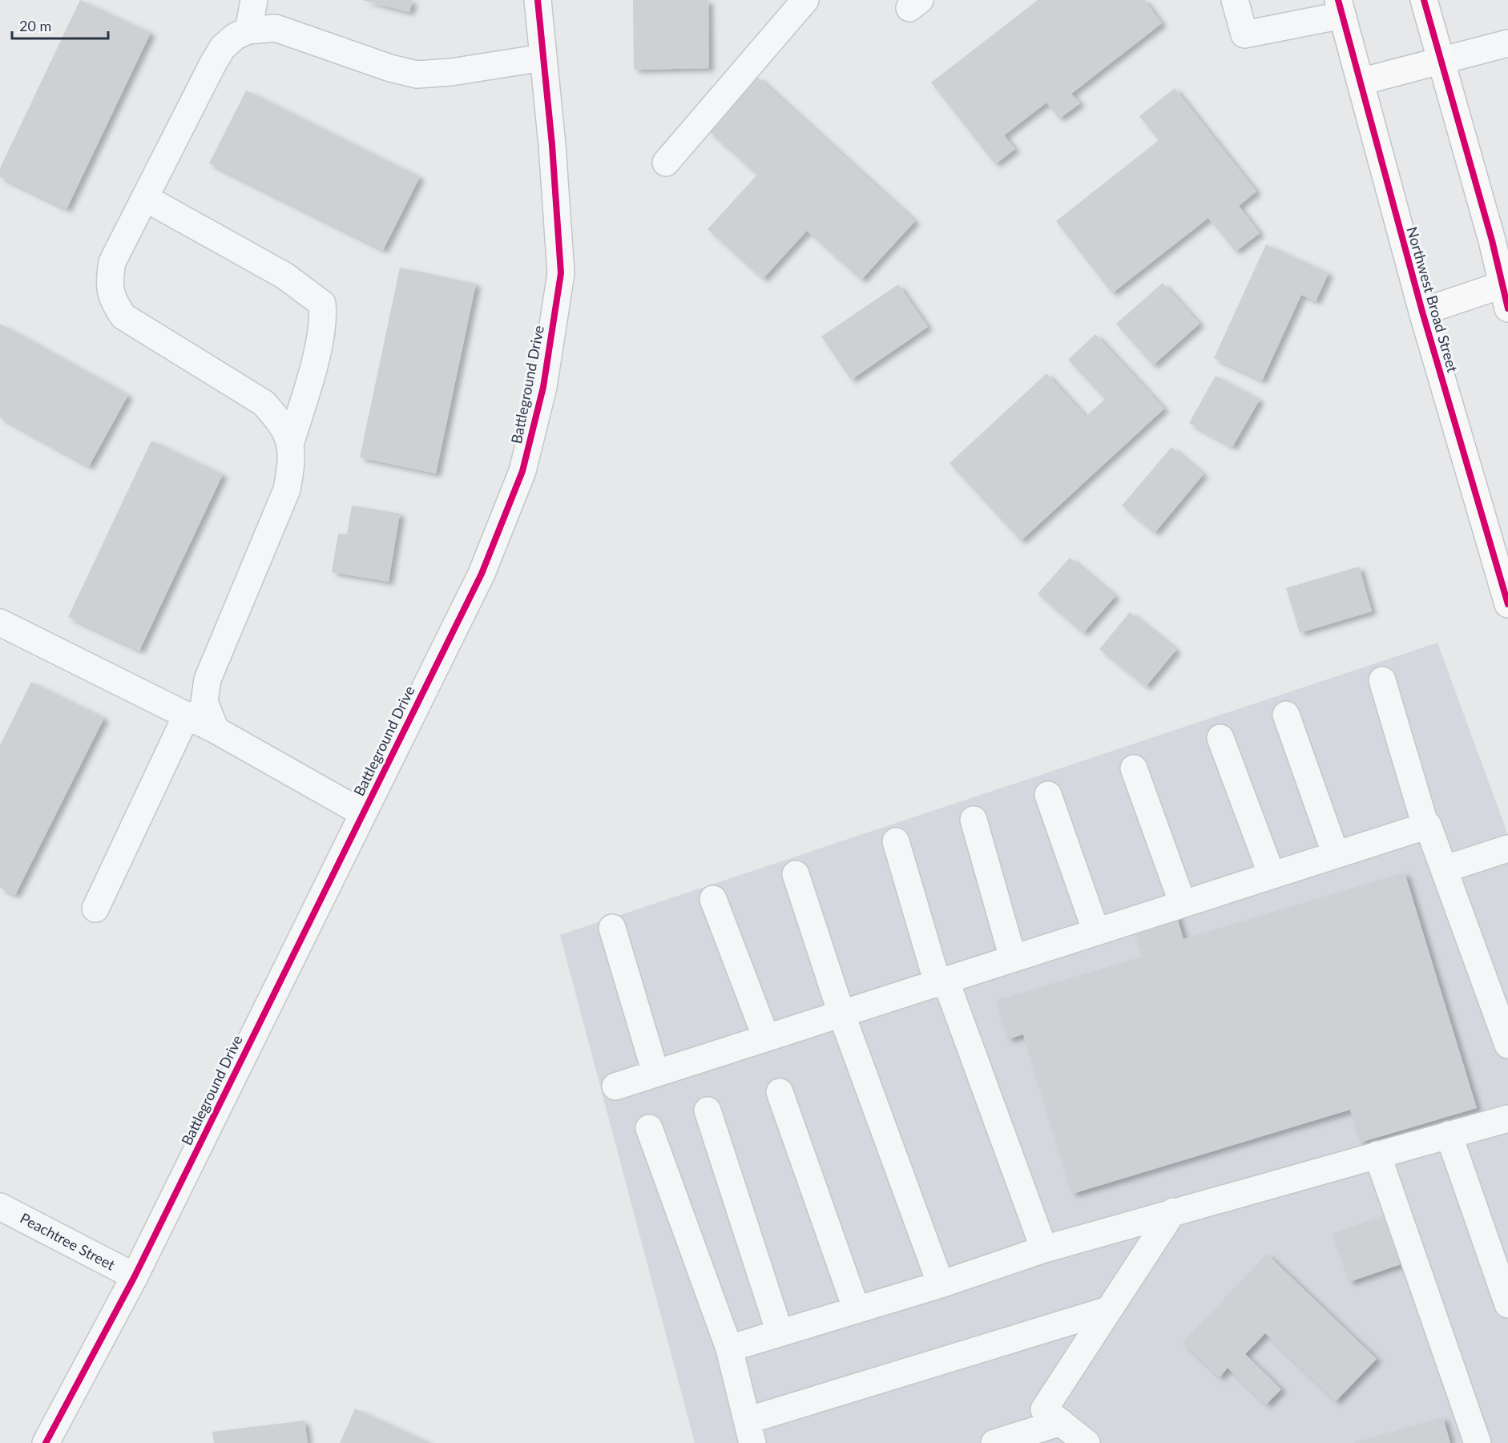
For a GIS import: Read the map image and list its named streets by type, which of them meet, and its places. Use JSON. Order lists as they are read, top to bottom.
{
  "streets": {
    "main road": ["Northwest Broad Street"],
    "street": ["Battleground Drive", "Peachtree Street"]
  },
  "crossings": [
    ["Battleground Drive", "Peachtree Street"]
  ],
  "scale_bar": "20 m"
}
